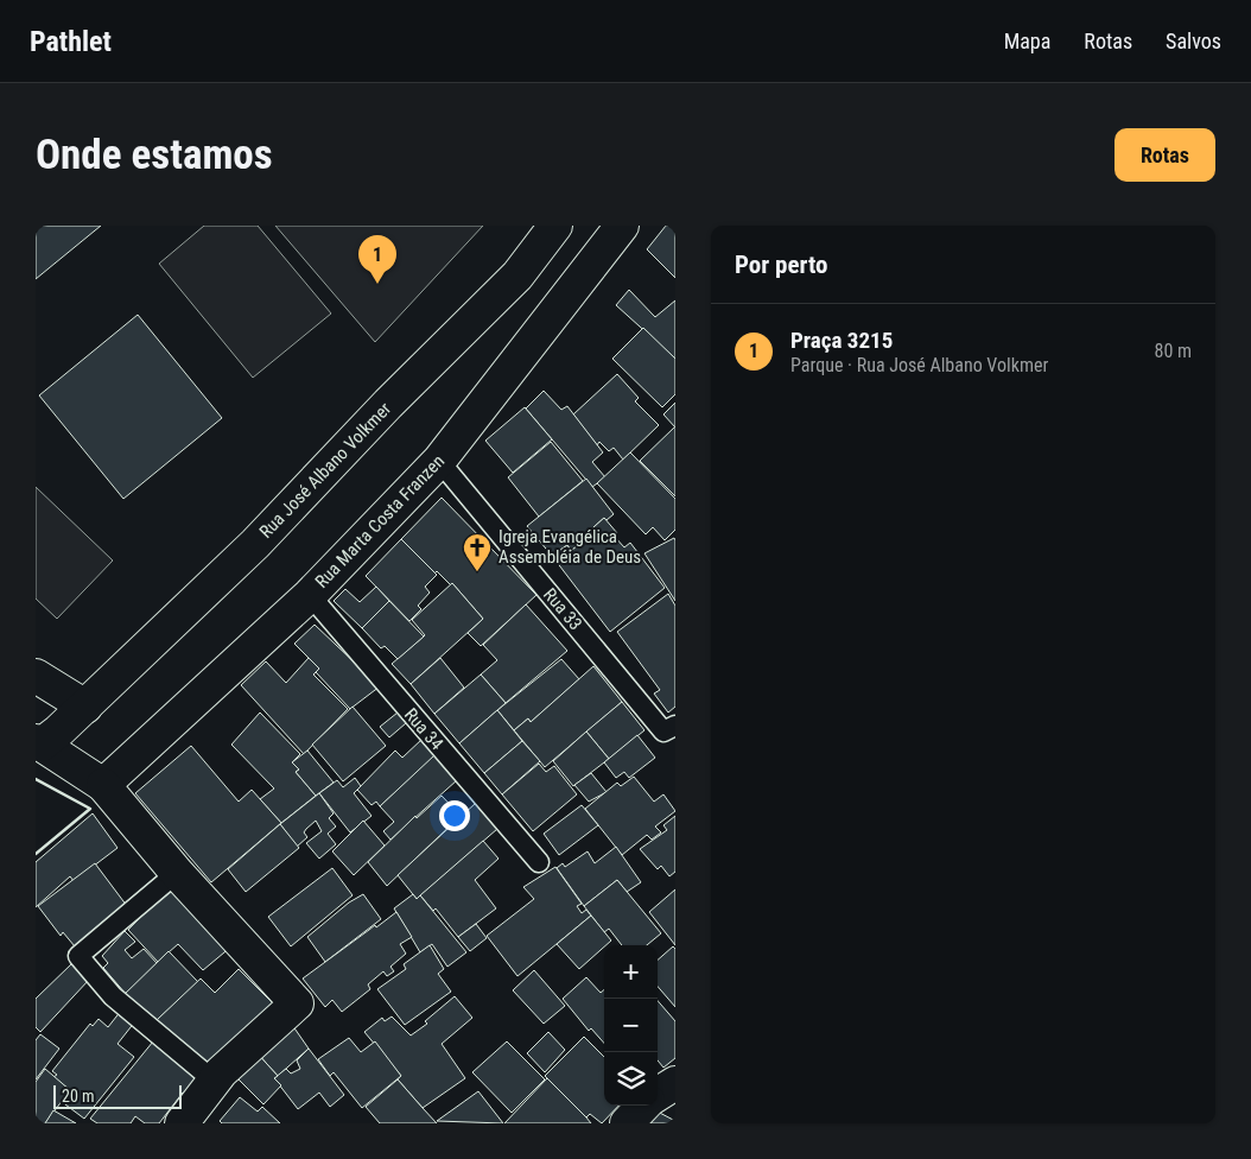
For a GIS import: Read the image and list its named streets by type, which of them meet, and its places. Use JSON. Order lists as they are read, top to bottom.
{
  "streets": {
    "street": ["Rua José Albano Volkmer", "Rua Marta Costa Franzen"],
    "lane": ["Rua 33", "Rua 34"]
  },
  "crossings": [
    ["Rua Marta Costa Franzen", "Rua 33"],
    ["Rua Marta Costa Franzen", "Rua 34"]
  ],
  "places": {
    "church": ["Igreja Evangélica Assembléia de Deus"]
  },
  "scale_bar": "20 m",
  "page": {
    "header": "Pathlet",
    "nav": ["Mapa", "Rotas", "Salvos"],
    "buttons": "Rotas",
    "title": "Onde estamos",
    "heading": "Por perto",
    "pins": "1",
    "list": [
      {
        "mark": "1",
        "name": "Praça 3215",
        "note": "Parque · Rua José Albano Volkmer",
        "value": "80 m"
      }
    ],
    "map_buttons": ["+", "−"],
    "scale": "20 m"
  }
}
